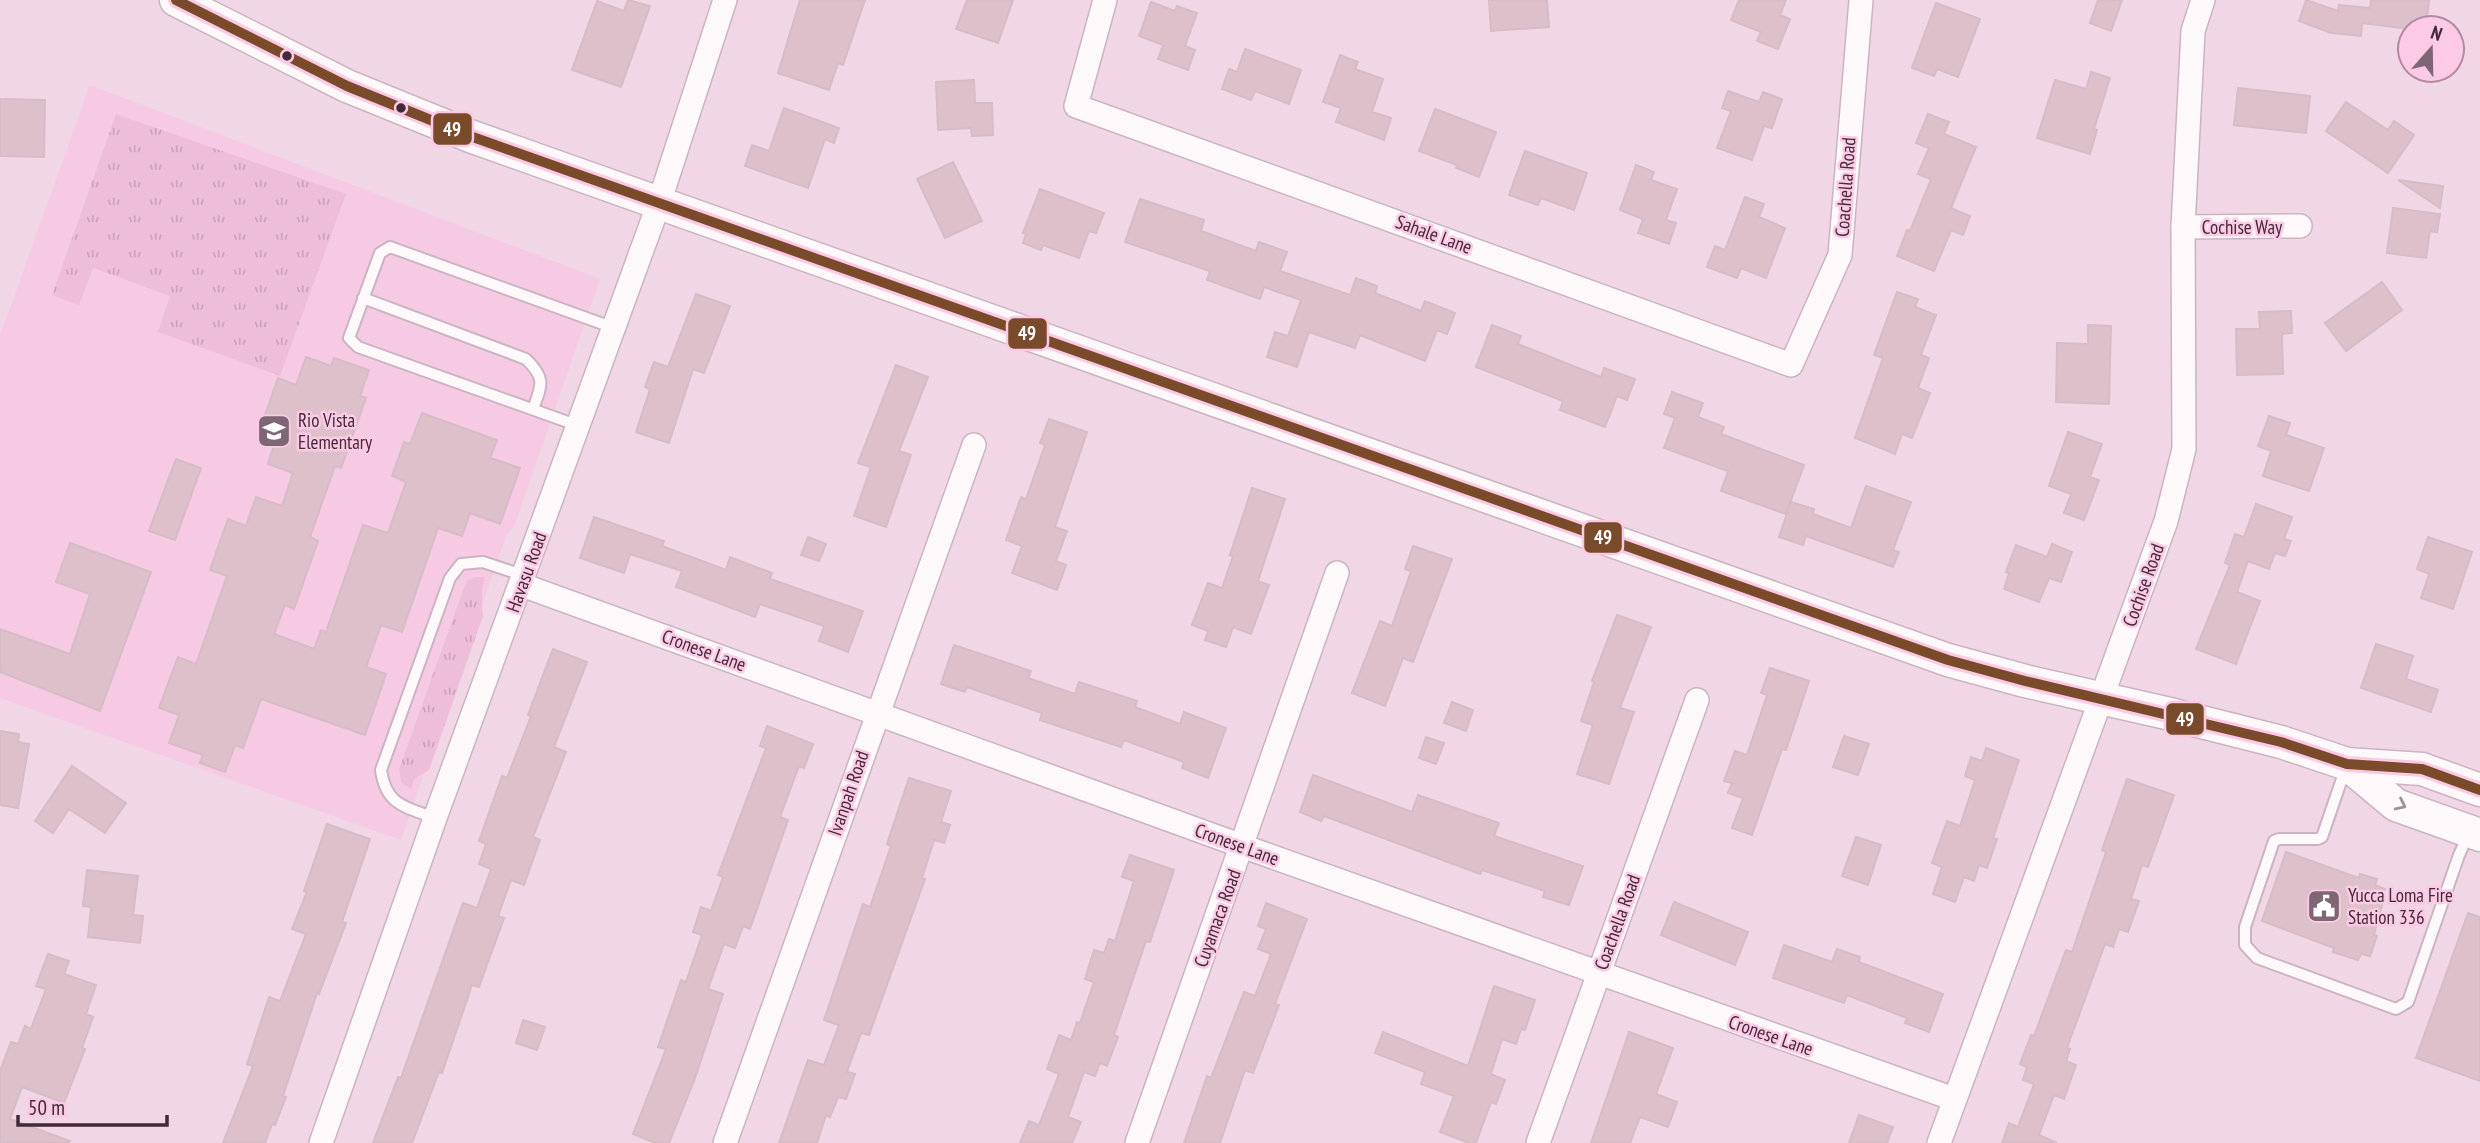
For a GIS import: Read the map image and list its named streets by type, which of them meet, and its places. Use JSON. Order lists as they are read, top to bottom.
{
  "streets": {
    "street": [
      "Coachella Road",
      "Cochise Way",
      "Sahale Lane",
      "Havasu Road",
      "Cochise Road",
      "Cronese Lane",
      "Ivanpah Road",
      "Cuyamaca Road"
    ]
  },
  "crossings": [
    ["Coachella Road", "Sahale Lane"],
    ["Coachella Road", "Cronese Lane"],
    ["Cochise Way", "Cochise Road"],
    ["Havasu Road", "Cronese Lane"],
    ["Cochise Road", "Cronese Lane"],
    ["Cronese Lane", "Ivanpah Road"],
    ["Cronese Lane", "Cuyamaca Road"]
  ],
  "places": {
    "school or university": ["Rio Vista Elementary"],
    "public building": ["Yucca Loma Fire Station 336"]
  },
  "lines": ["transit line 49"],
  "scale_bar": "50 m",
  "north": "top"
}
